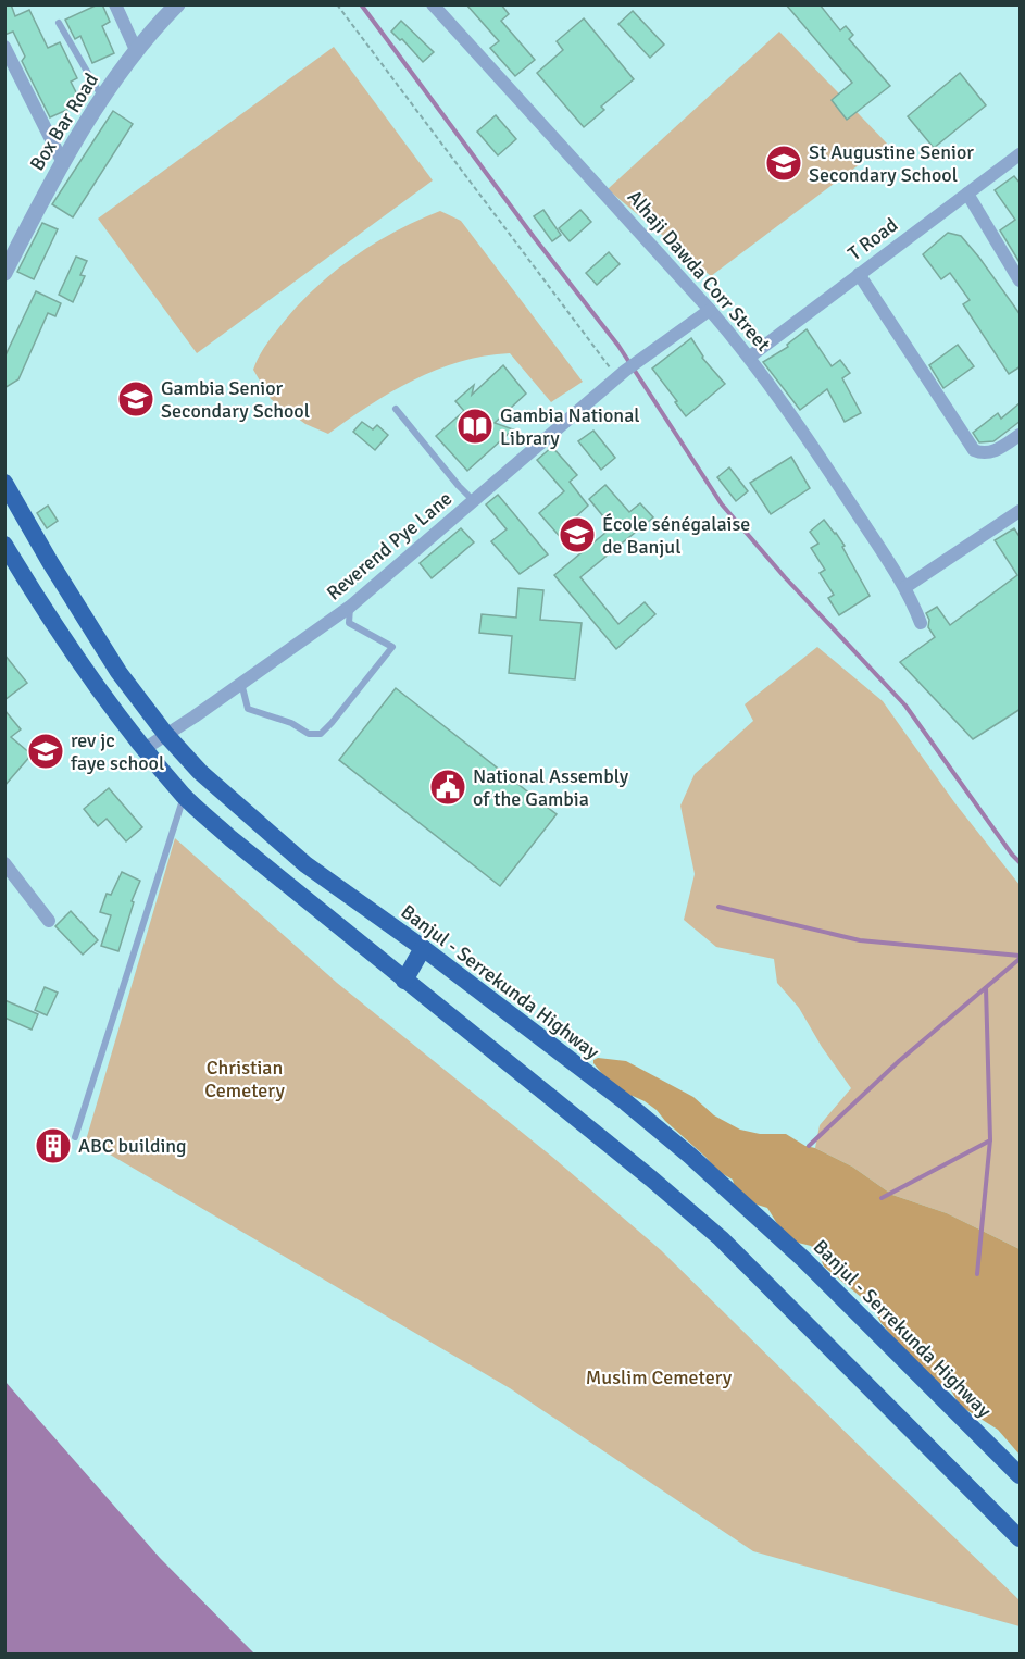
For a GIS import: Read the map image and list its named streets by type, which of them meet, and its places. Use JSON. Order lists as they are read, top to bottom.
{
  "streets": {
    "highway": ["Banjul - Serrekunda Highway"],
    "street": [
      "Box Bar Road",
      "T Road",
      "Alhaji Dawda Corr Street",
      "Reverend Pye Lane"
    ]
  },
  "crossings": [
    ["T Road", "Alhaji Dawda Corr Street"],
    ["Alhaji Dawda Corr Street", "Reverend Pye Lane"],
    ["Reverend Pye Lane", "Banjul - Serrekunda Highway"]
  ],
  "parks": ["Christian Cemetery", "Muslim Cemetery"],
  "places": {
    "school or university": [
      "St Augustine Senior Secondary School",
      "Gambia Senior Secondary School",
      "École sénégalaise de Banjul",
      "rev jc faye school"
    ],
    "library": ["Gambia National Library"],
    "public building": ["National Assembly of the Gambia"],
    "building": ["ABC building"]
  }
}
